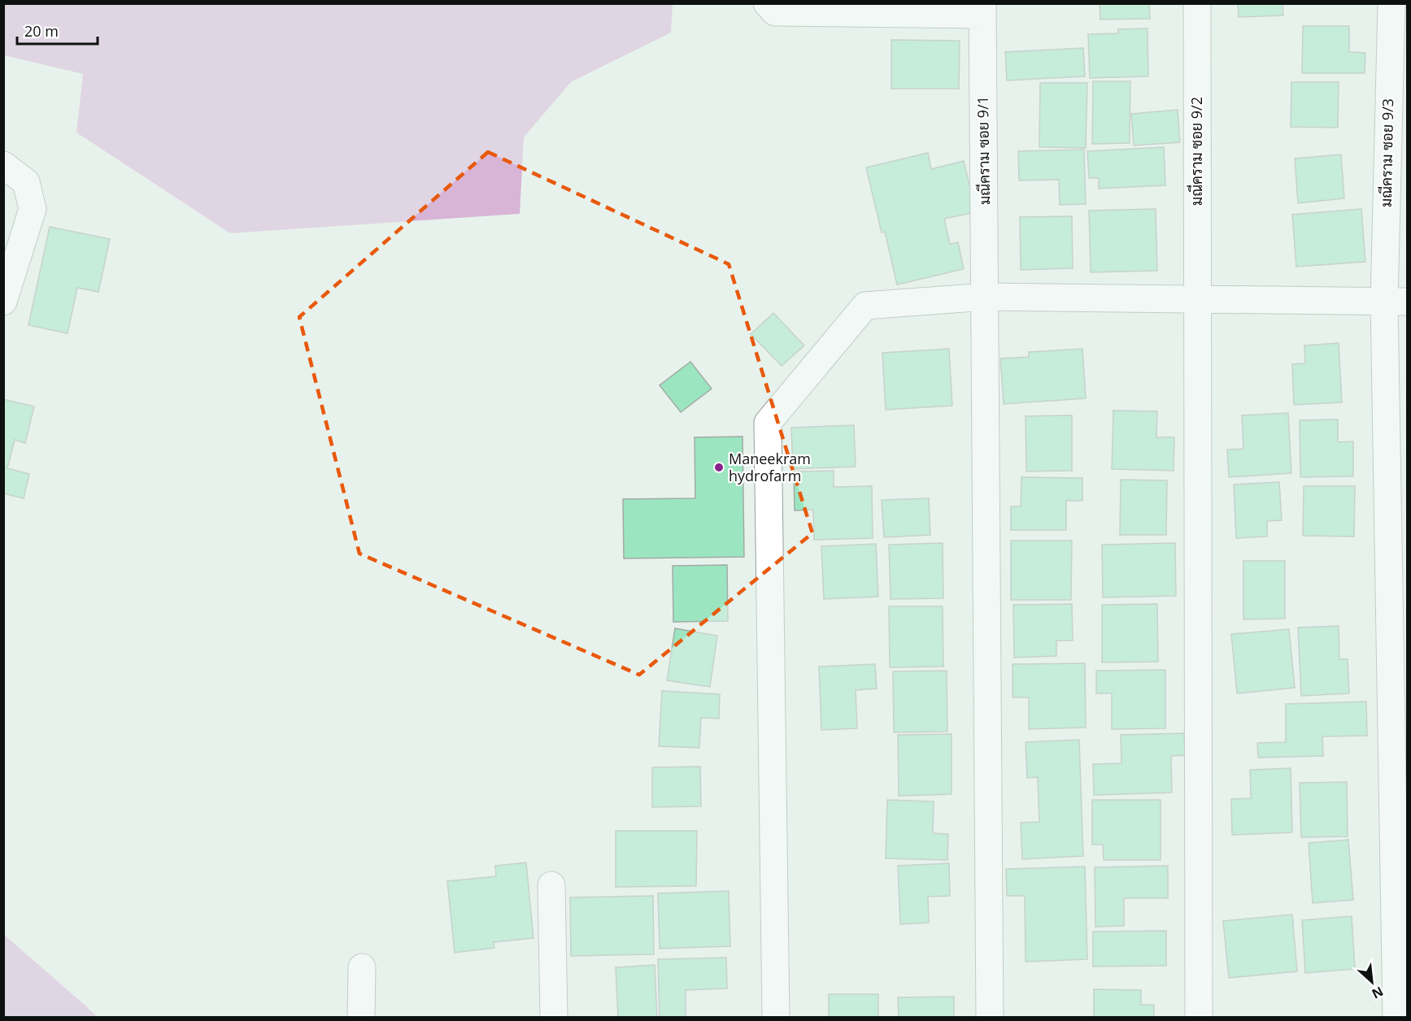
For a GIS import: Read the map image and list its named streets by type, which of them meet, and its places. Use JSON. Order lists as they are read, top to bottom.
{
  "streets": {
    "street": ["มณีคราม ซอย 9/1", "มณีคราม ซอย 9/2", "มณีคราม ซอย 9/3"]
  },
  "places": ["Maneekram hydrofarm"],
  "scale_bar": "20 m",
  "north": "bottom right"
}
